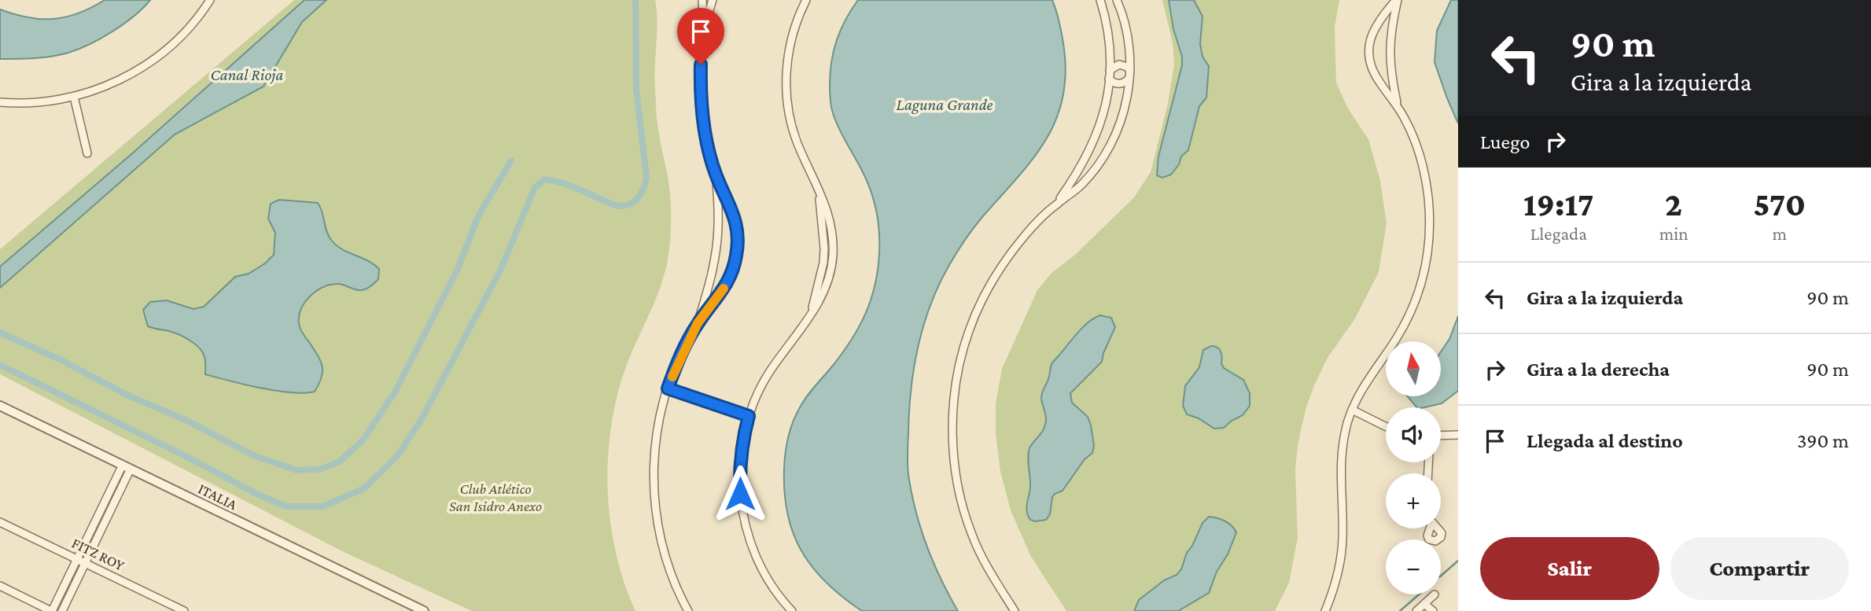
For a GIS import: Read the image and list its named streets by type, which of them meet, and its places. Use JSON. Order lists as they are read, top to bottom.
{
  "streets": {
    "street": ["ITALIA", "FITZ ROY"]
  },
  "water": ["Canal Rioja", "Laguna Grande"],
  "parks": ["Club Atlético San Isidro Anexo"],
  "north": "top",
  "page": {
    "turn": ["90 m", "Gira a la izquierda"],
    "then": "Luego",
    "eta": [
      "19:17",
      "Llegada",
      "2",
      "min",
      "570",
      "m"
    ],
    "list": [
      {
        "name": "Gira a la izquierda",
        "value": "90 m"
      },
      {
        "name": "Gira a la derecha",
        "value": "90 m"
      },
      {
        "name": "Llegada al destino",
        "value": "390 m"
      }
    ],
    "map_buttons": ["+", "−"],
    "buttons": ["Salir", "Compartir"]
  }
}
